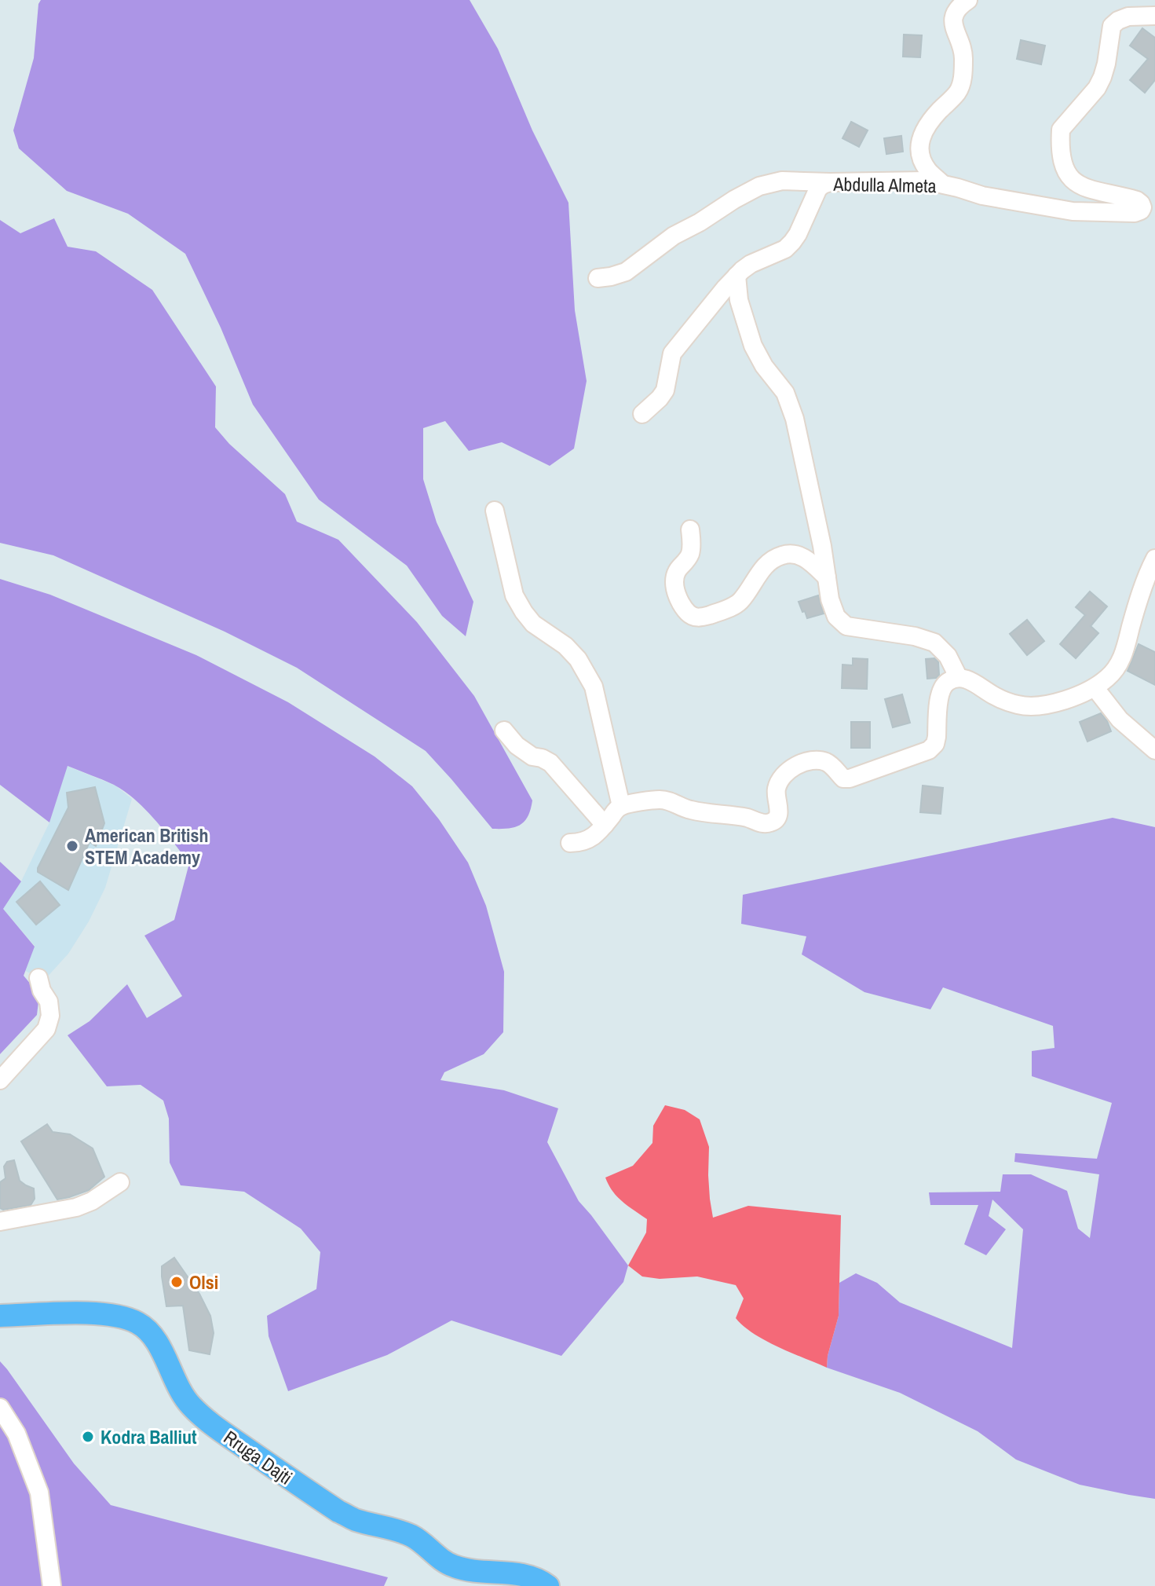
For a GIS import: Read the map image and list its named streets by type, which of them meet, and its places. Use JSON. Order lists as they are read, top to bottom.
{
  "streets": {
    "main road": ["Rruga Dajti"],
    "street": ["Abdulla Almeta"]
  },
  "places": ["American British STEM Academy", "Olsi", "Kodra Balliut"]
}
